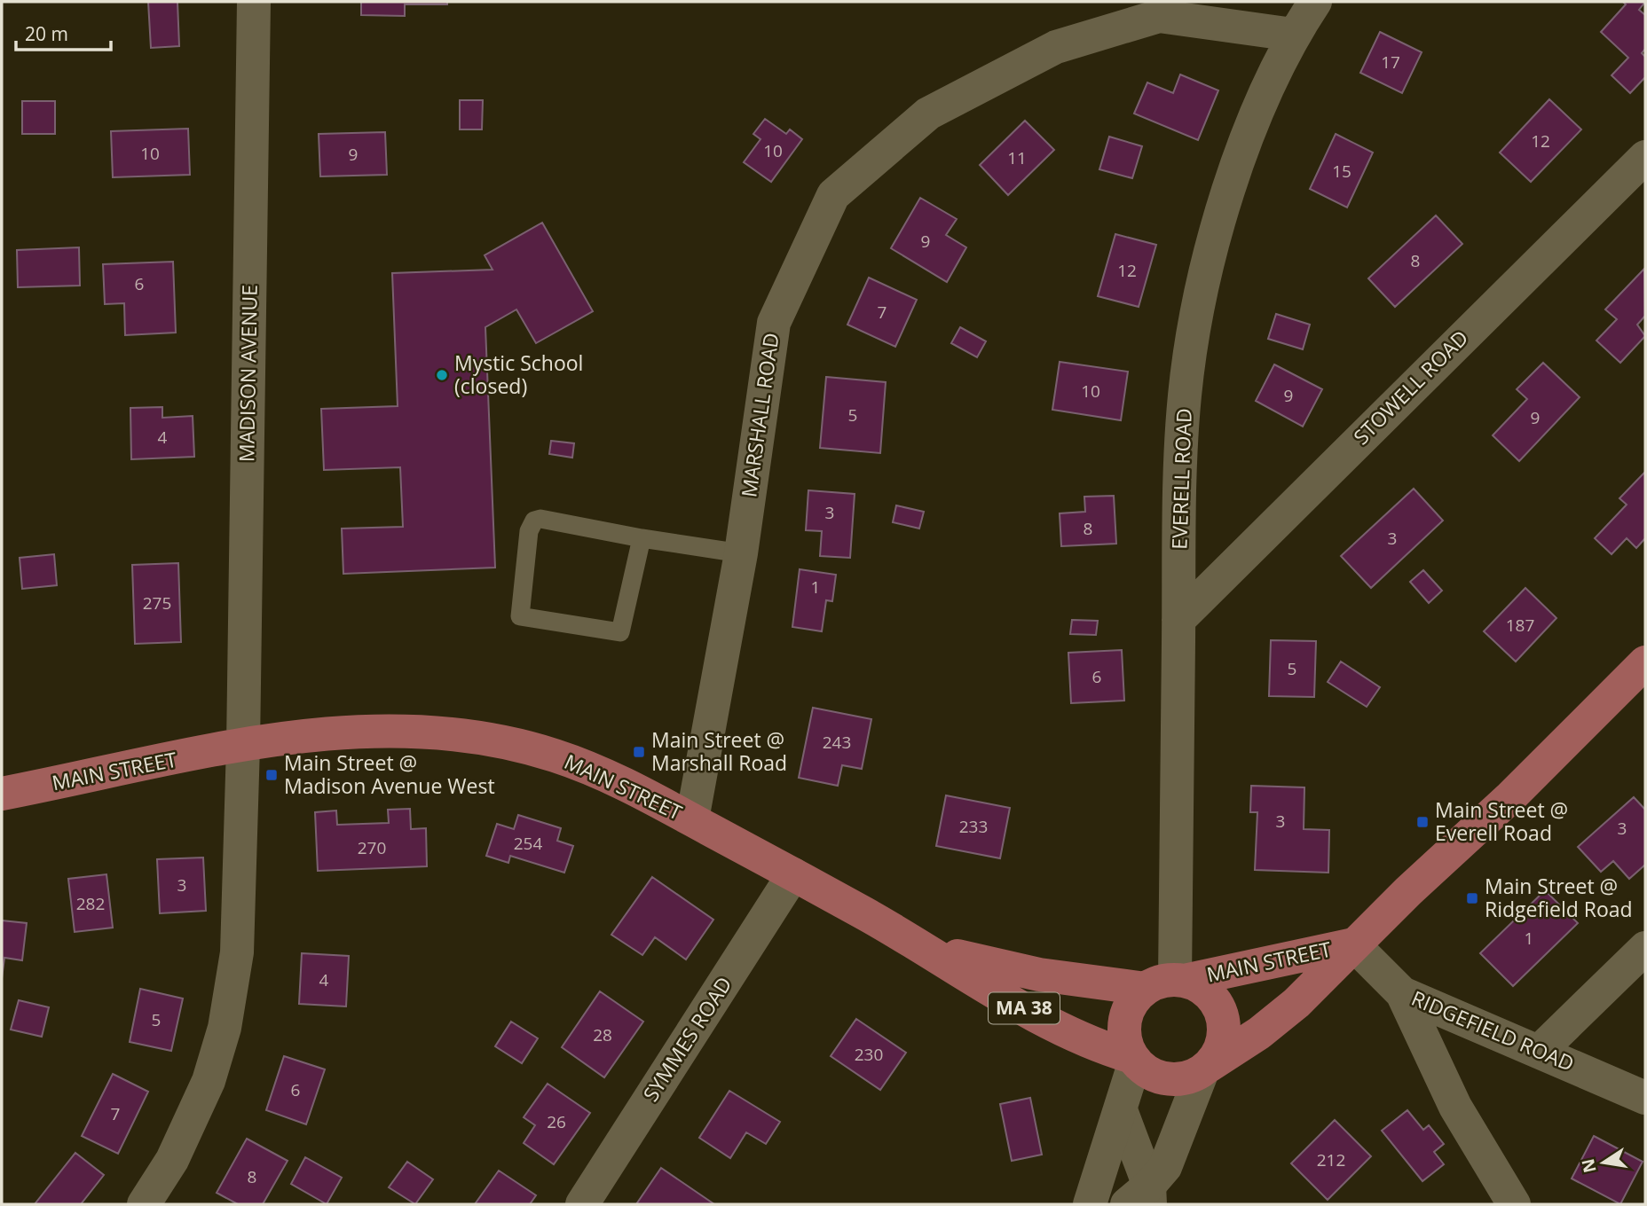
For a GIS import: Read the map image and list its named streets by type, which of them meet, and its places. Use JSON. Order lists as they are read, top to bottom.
{
  "streets": {
    "main road": ["MAIN STREET", "MA 38"],
    "street": [
      "MADISON AVENUE",
      "STOWELL ROAD",
      "MARSHALL ROAD",
      "EVERELL ROAD",
      "RIDGEFIELD ROAD",
      "SYMMES ROAD"
    ]
  },
  "crossings": [
    ["MADISON AVENUE", "MAIN STREET"],
    ["STOWELL ROAD", "EVERELL ROAD"],
    ["MARSHALL ROAD", "EVERELL ROAD"],
    ["MARSHALL ROAD", "MAIN STREET"],
    ["EVERELL ROAD", "MAIN STREET"],
    ["EVERELL ROAD", "MA 38"],
    ["MAIN STREET", "MA 38"],
    ["MAIN STREET", "RIDGEFIELD ROAD"],
    ["MAIN STREET", "SYMMES ROAD"]
  ],
  "places": {
    "other": ["Mystic School (closed)"],
    "transit": [
      "Main Street @ Marshall Road",
      "Main Street @ Madison Avenue West",
      "Main Street @ Everell Road",
      "Main Street @ Ridgefield Road"
    ]
  },
  "house_numbers": [
    "17",
    "12",
    "10",
    "10",
    "9",
    "11",
    "15",
    "9",
    "8",
    "12",
    "6",
    "7",
    "10",
    "9",
    "5",
    "9",
    "4",
    "3",
    "8",
    "3",
    "1",
    "275",
    "187",
    "5",
    "6",
    "243",
    "3",
    "233",
    "3",
    "254",
    "270",
    "3",
    "282",
    "1",
    "4",
    "5",
    "28",
    "230",
    "6",
    "7",
    "26",
    "212",
    "8"
  ],
  "scale_bar": "20 m",
  "north": "left"
}
